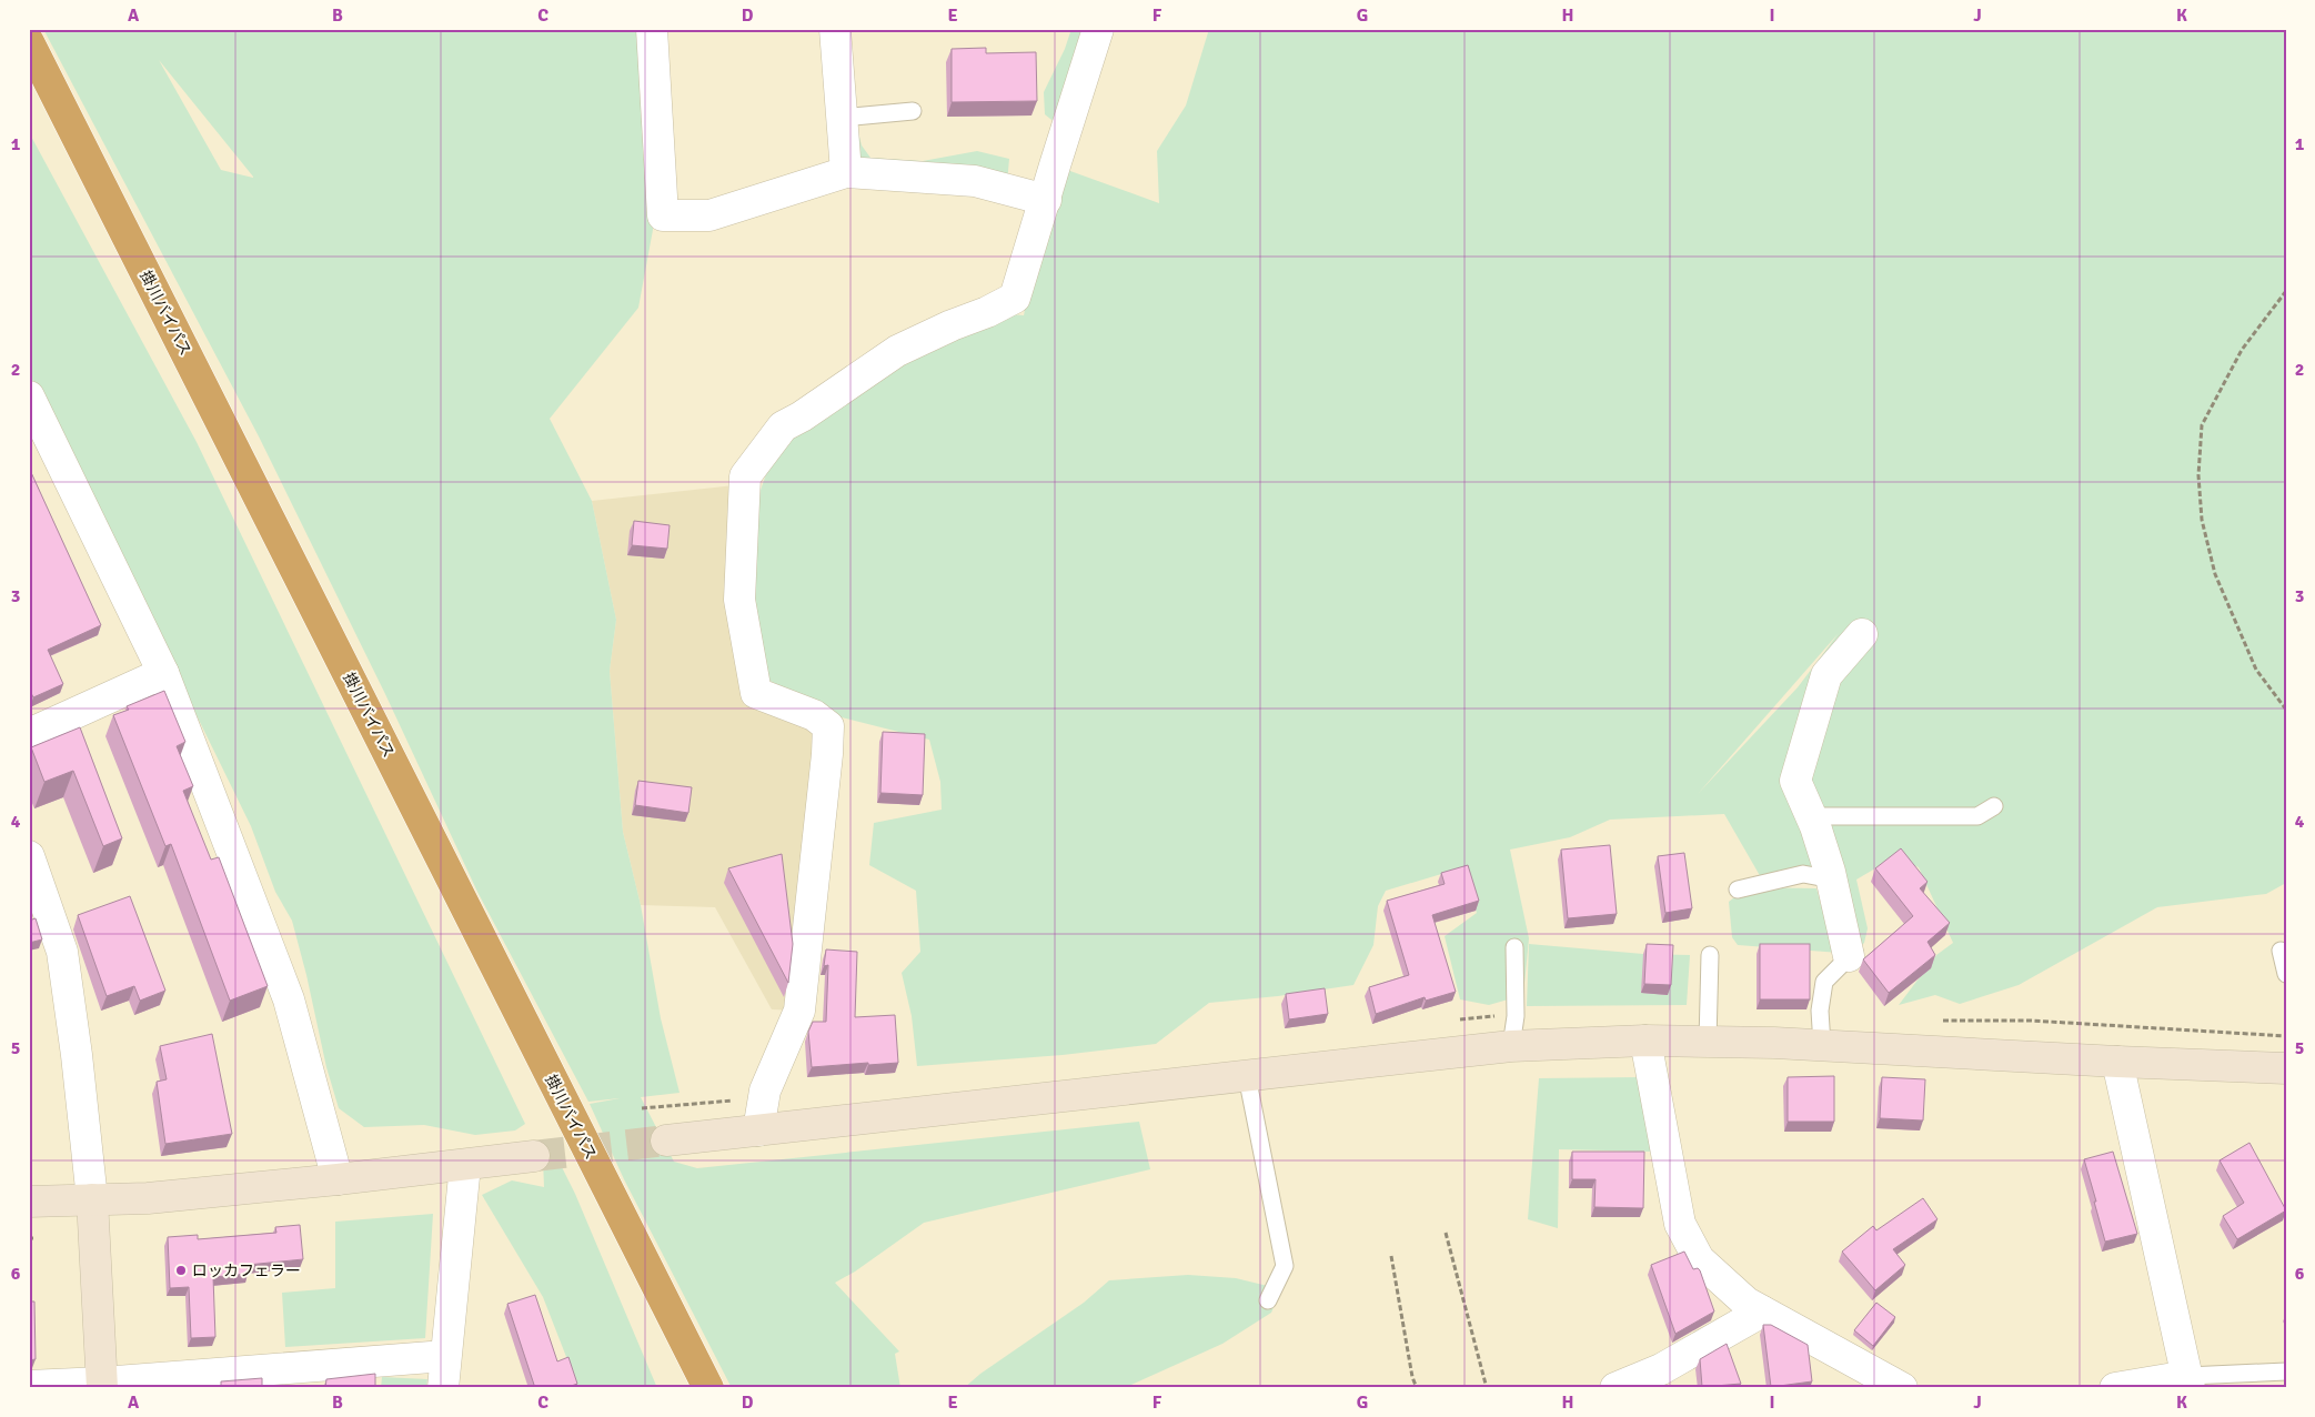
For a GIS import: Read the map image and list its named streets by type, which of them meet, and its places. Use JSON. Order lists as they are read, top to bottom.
{
  "streets": {
    "highway": ["掛川バイパス"]
  },
  "places": ["ロッカフェラー"],
  "grid": {
    "columns": [
      "A",
      "B",
      "C",
      "D",
      "E",
      "F",
      "G",
      "H",
      "I",
      "J",
      "K"
    ],
    "rows": [
      "1",
      "2",
      "3",
      "4",
      "5",
      "6"
    ]
  }
}
